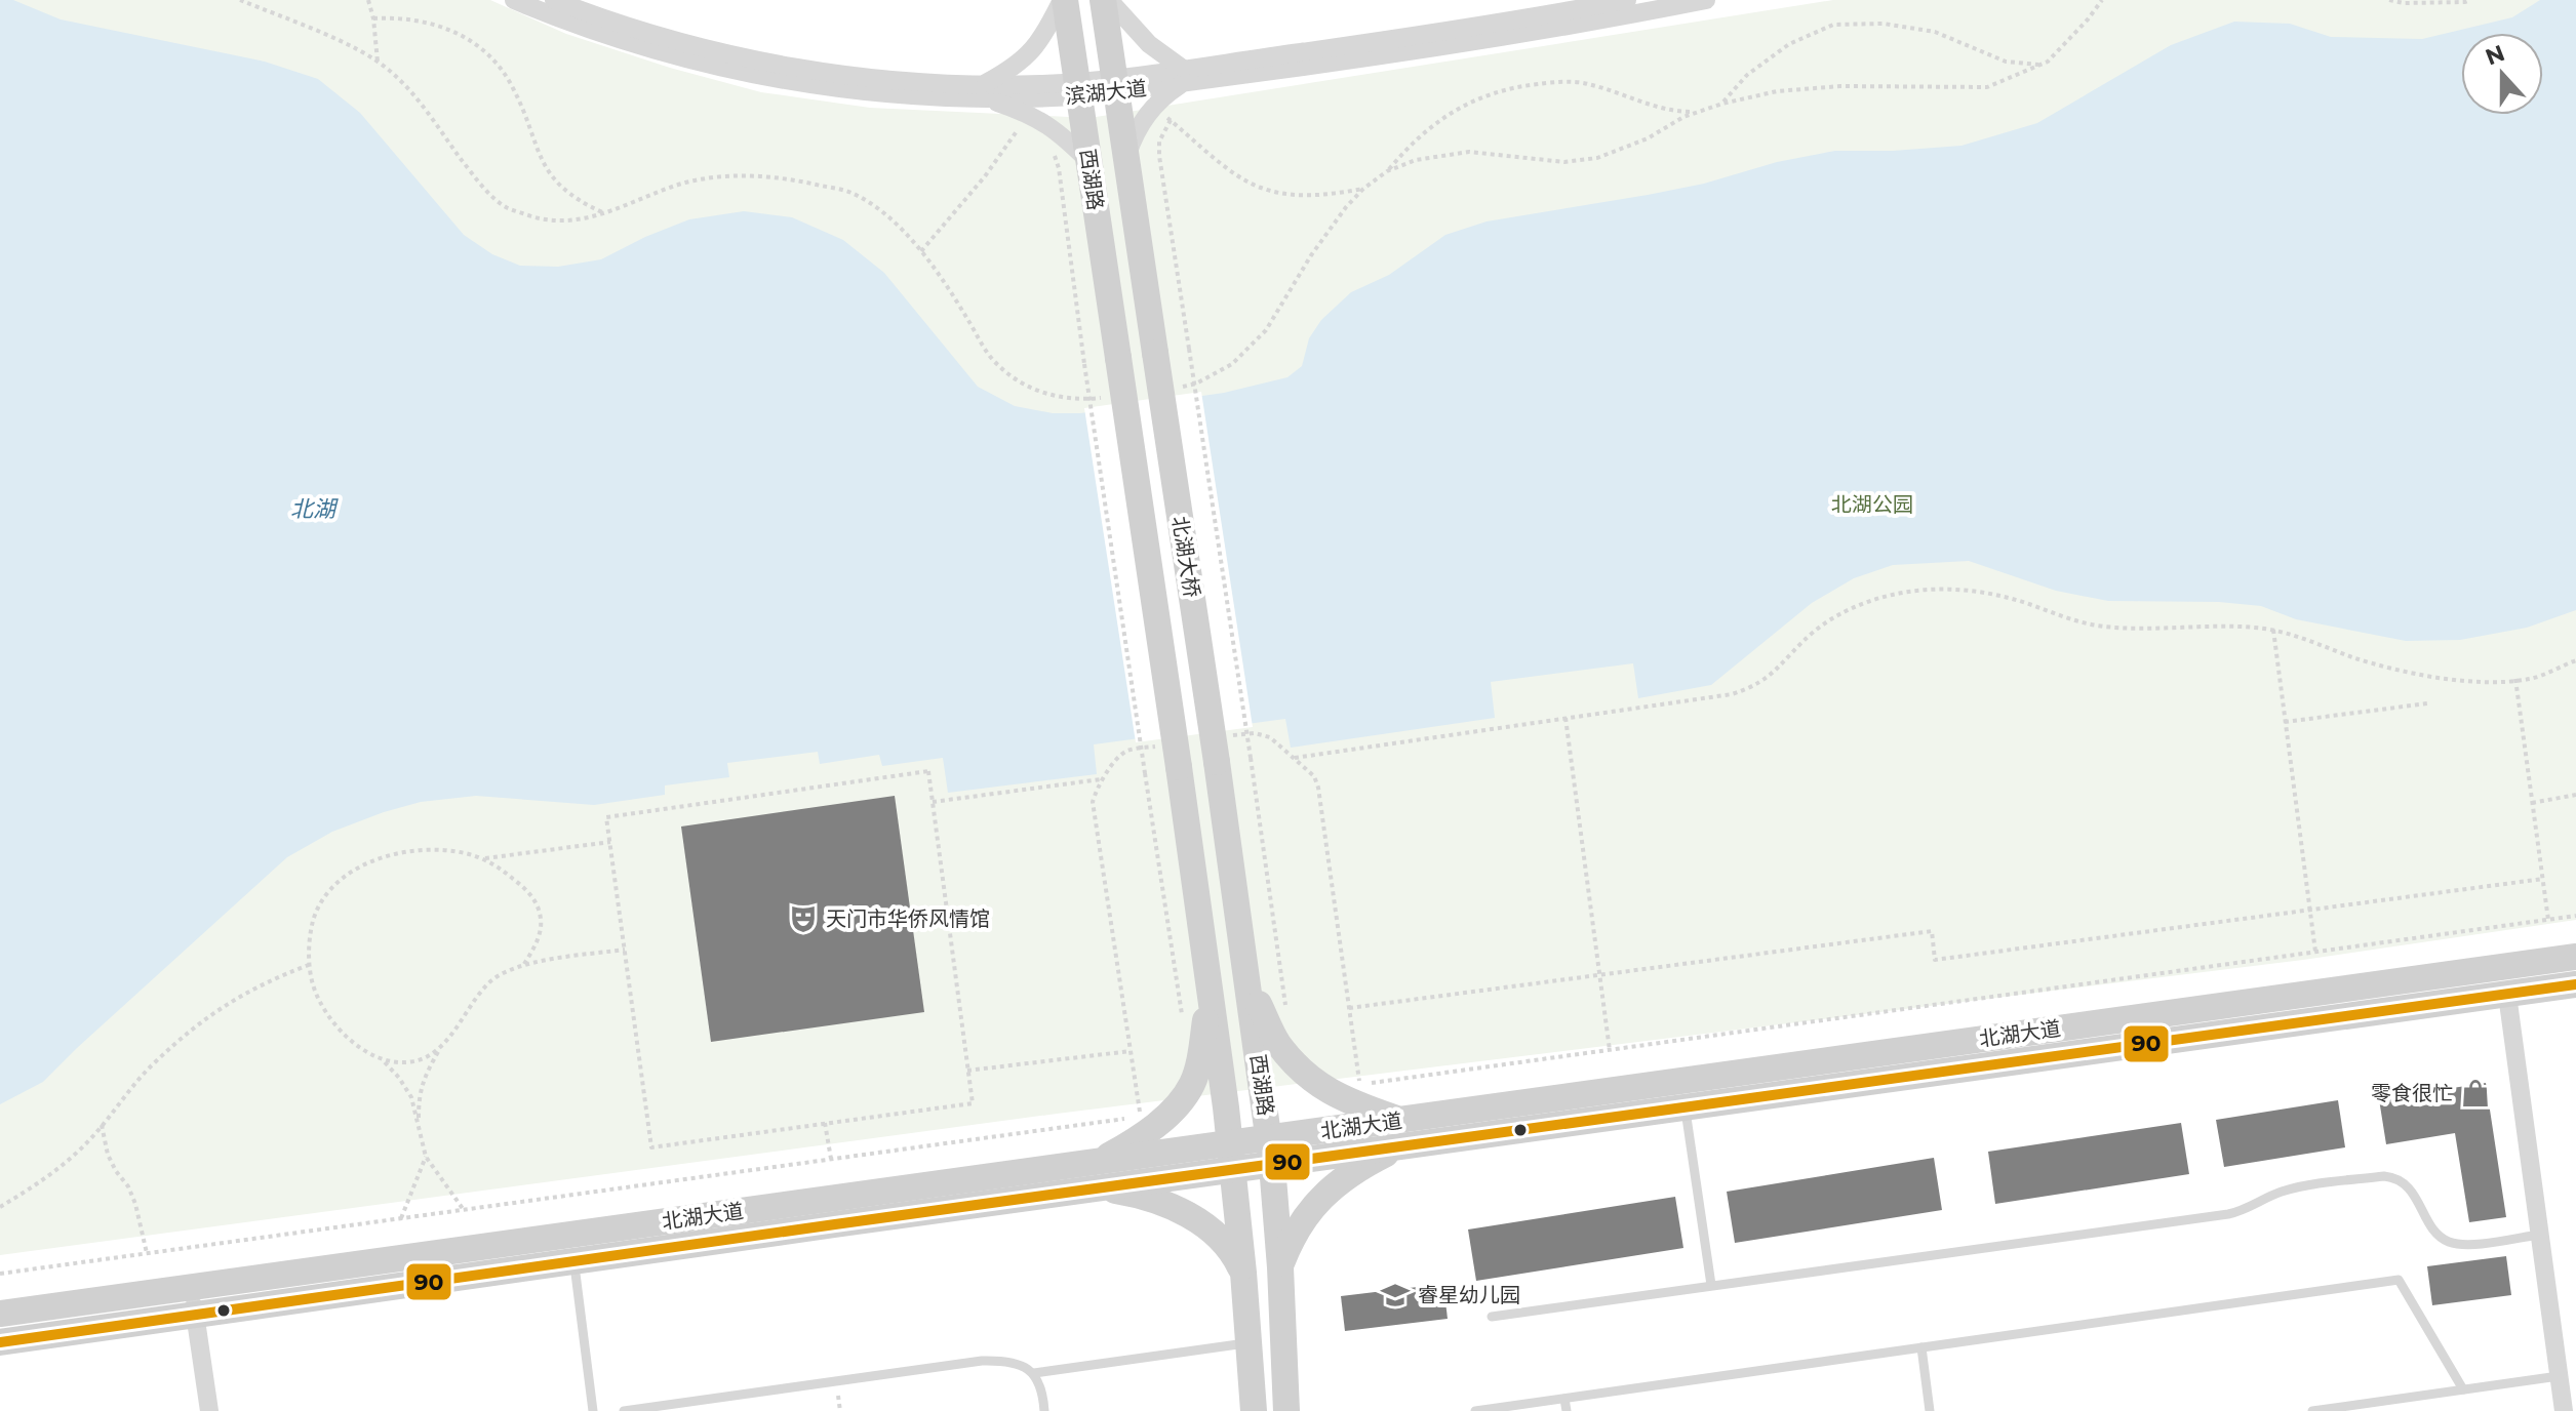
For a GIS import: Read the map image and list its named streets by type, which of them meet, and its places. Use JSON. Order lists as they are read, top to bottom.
{
  "streets": {
    "main road": ["西湖路", "北湖大桥", "北湖大道"],
    "street": ["滨湖大道"]
  },
  "crossings": [
    ["滨湖大道", "西湖路"],
    ["西湖路", "北湖大桥"],
    ["西湖路", "北湖大道"]
  ],
  "water": ["北湖"],
  "parks": ["北湖公园"],
  "places": {
    "theatre": ["天门市华侨风情馆"],
    "shop": ["零食很忙"],
    "school or university": ["睿星幼儿园"]
  },
  "lines": ["transit line 90"],
  "north": "top"
}
